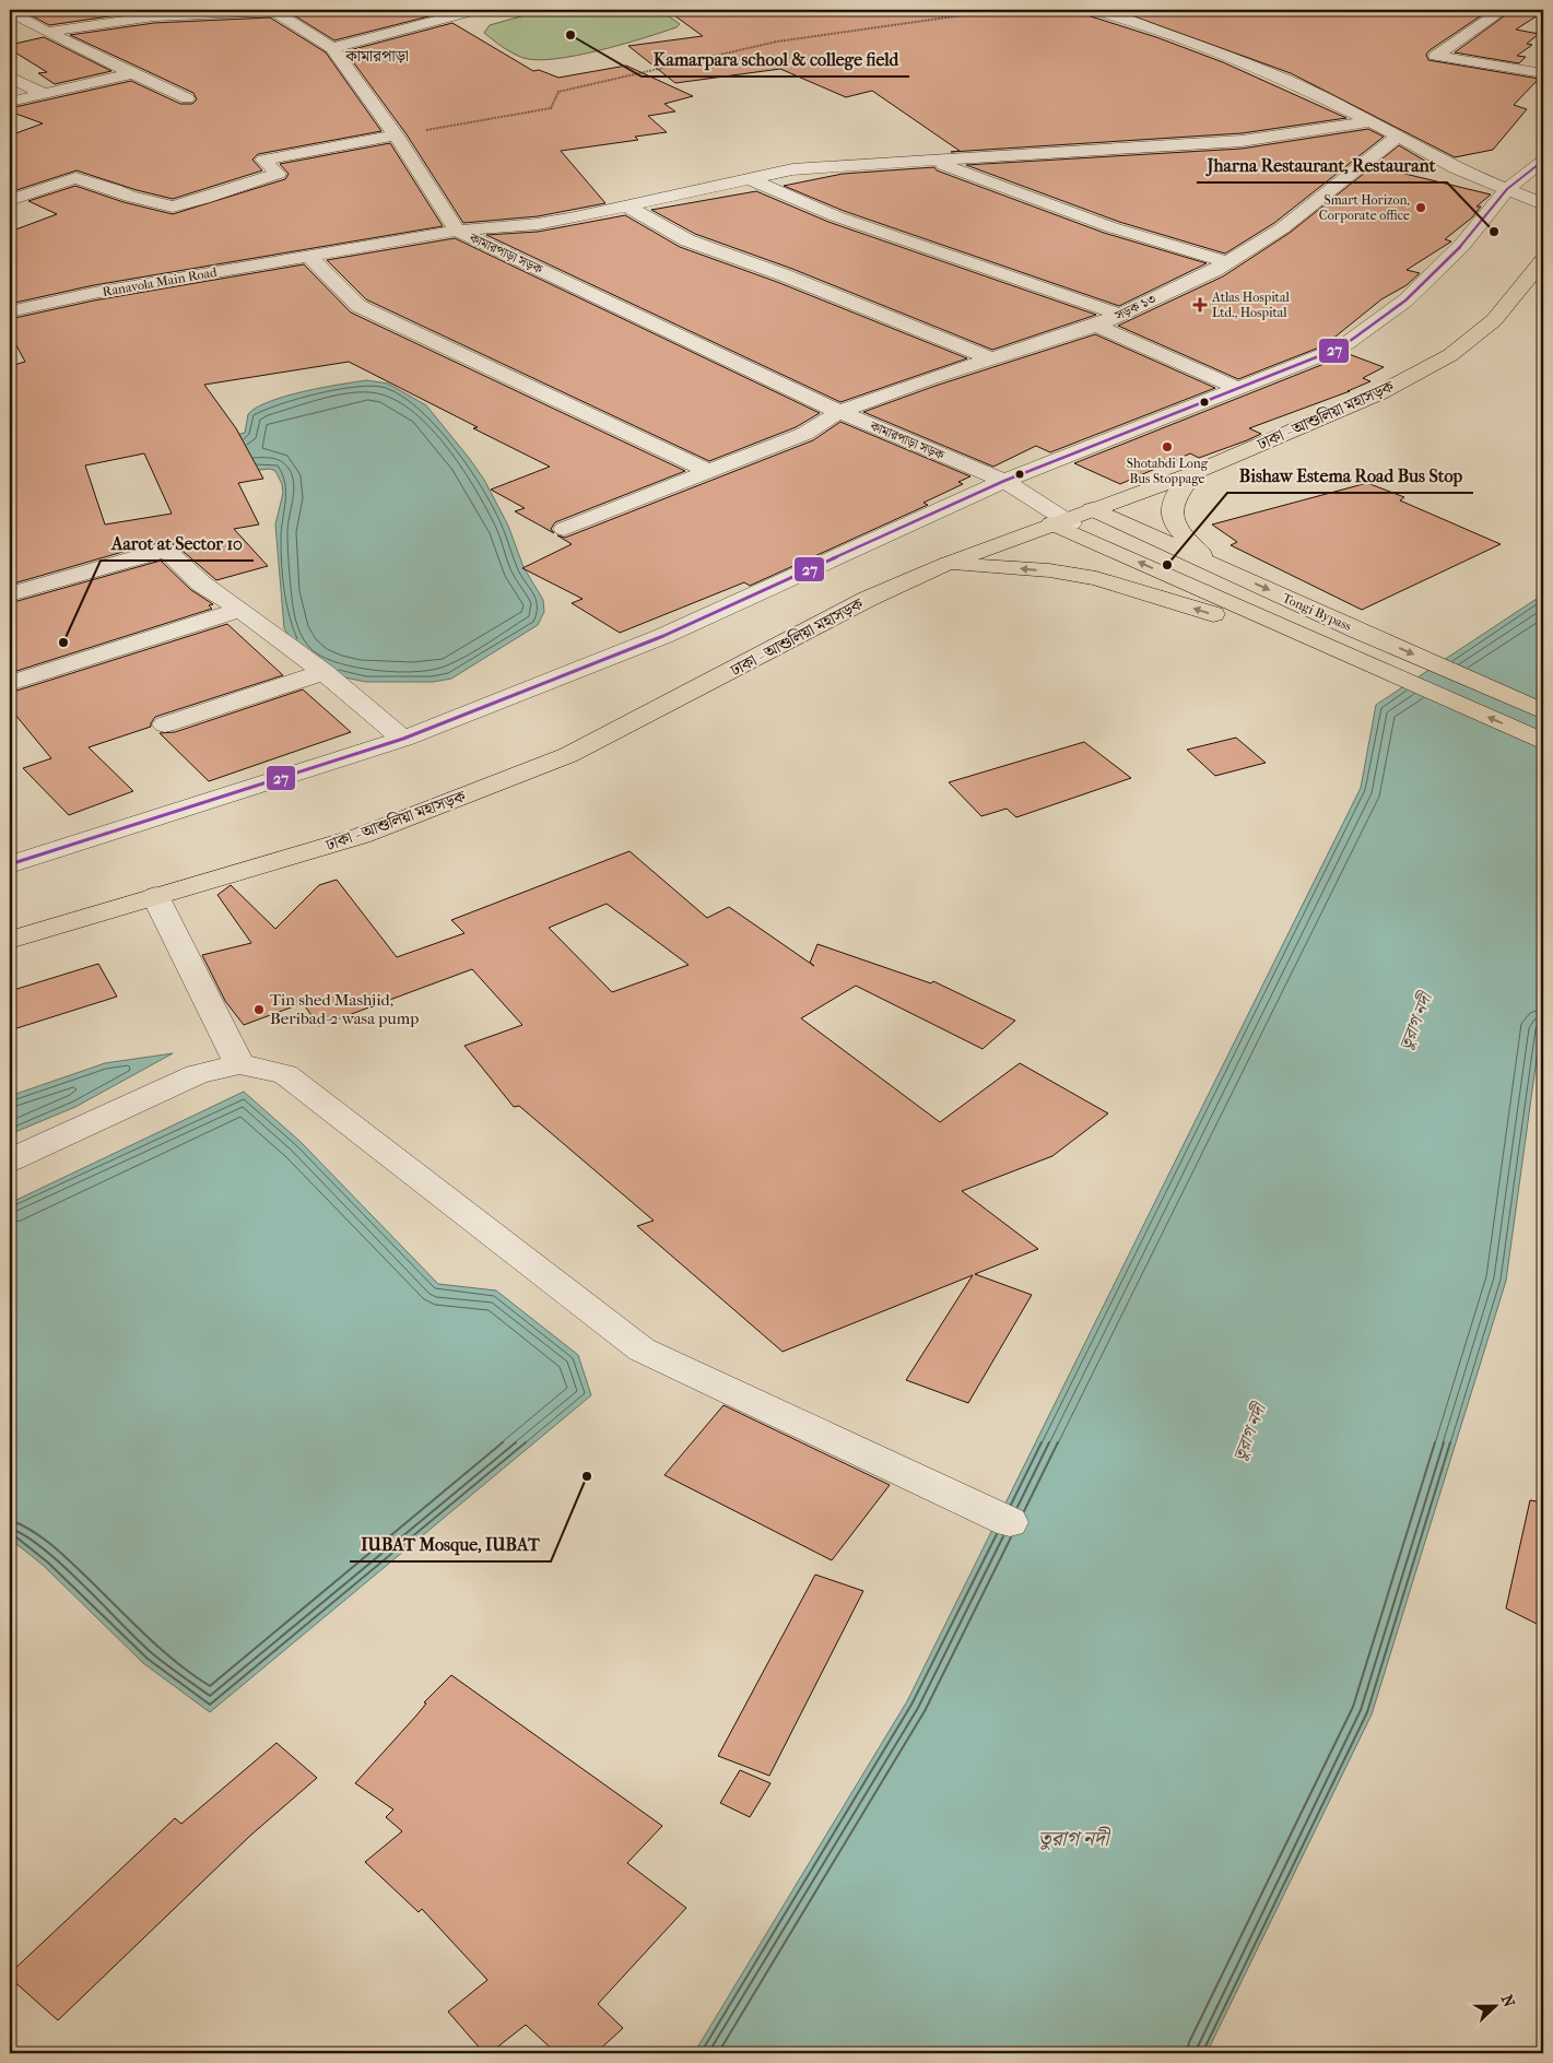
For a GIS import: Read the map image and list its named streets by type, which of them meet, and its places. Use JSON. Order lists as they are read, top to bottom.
{
  "streets": {
    "main road": ["ঢাকা - আশুলিয়া মহাসড়ক", "Tongi Bypass"],
    "street": ["কামারপাড়া সড়ক", "Ranavola Main Road", "সড়ক ১৩"]
  },
  "crossings": [
    ["কামারপাড়া সড়ক", "Ranavola Main Road"],
    ["কামারপাড়া সড়ক", "সড়ক ১৩"],
    ["কামারপাড়া সড়ক", "ঢাকা - আশুলিয়া মহাসড়ক"],
    ["ঢাকা - আশুলিয়া মহাসড়ক", "Tongi Bypass"]
  ],
  "districts": ["কামারপাড়া"],
  "water": ["তুরাগ নদী"],
  "places": {
    "other": [
      "Kamarpara school & college field",
      "Smart Horizon, Corporate office",
      "Jharna Restaurant, Restaurant",
      "Shotabdi Long Bus Stoppage",
      "Bishaw Estema Road Bus Stop",
      "Aarot at Sector 10",
      "Tin shed Mashjid, Beribad-2 wasa pump",
      "IUBAT Mosque, IUBAT"
    ],
    "health": ["Atlas Hospital Ltd., Hospital"]
  },
  "lines": ["transit line 27"],
  "north": "right"
}
